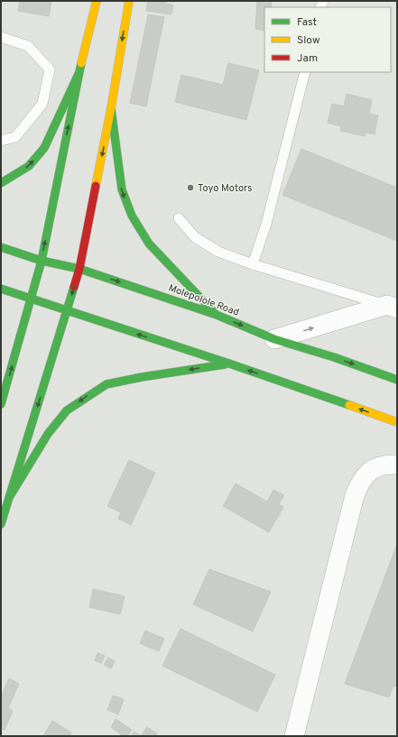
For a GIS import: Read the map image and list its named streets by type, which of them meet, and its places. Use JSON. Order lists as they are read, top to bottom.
{
  "streets": {
    "main road": ["Molepolole Road"]
  },
  "places": ["Toyo Motors"],
  "legend": ["Fast", "Slow", "Jam"]
}
